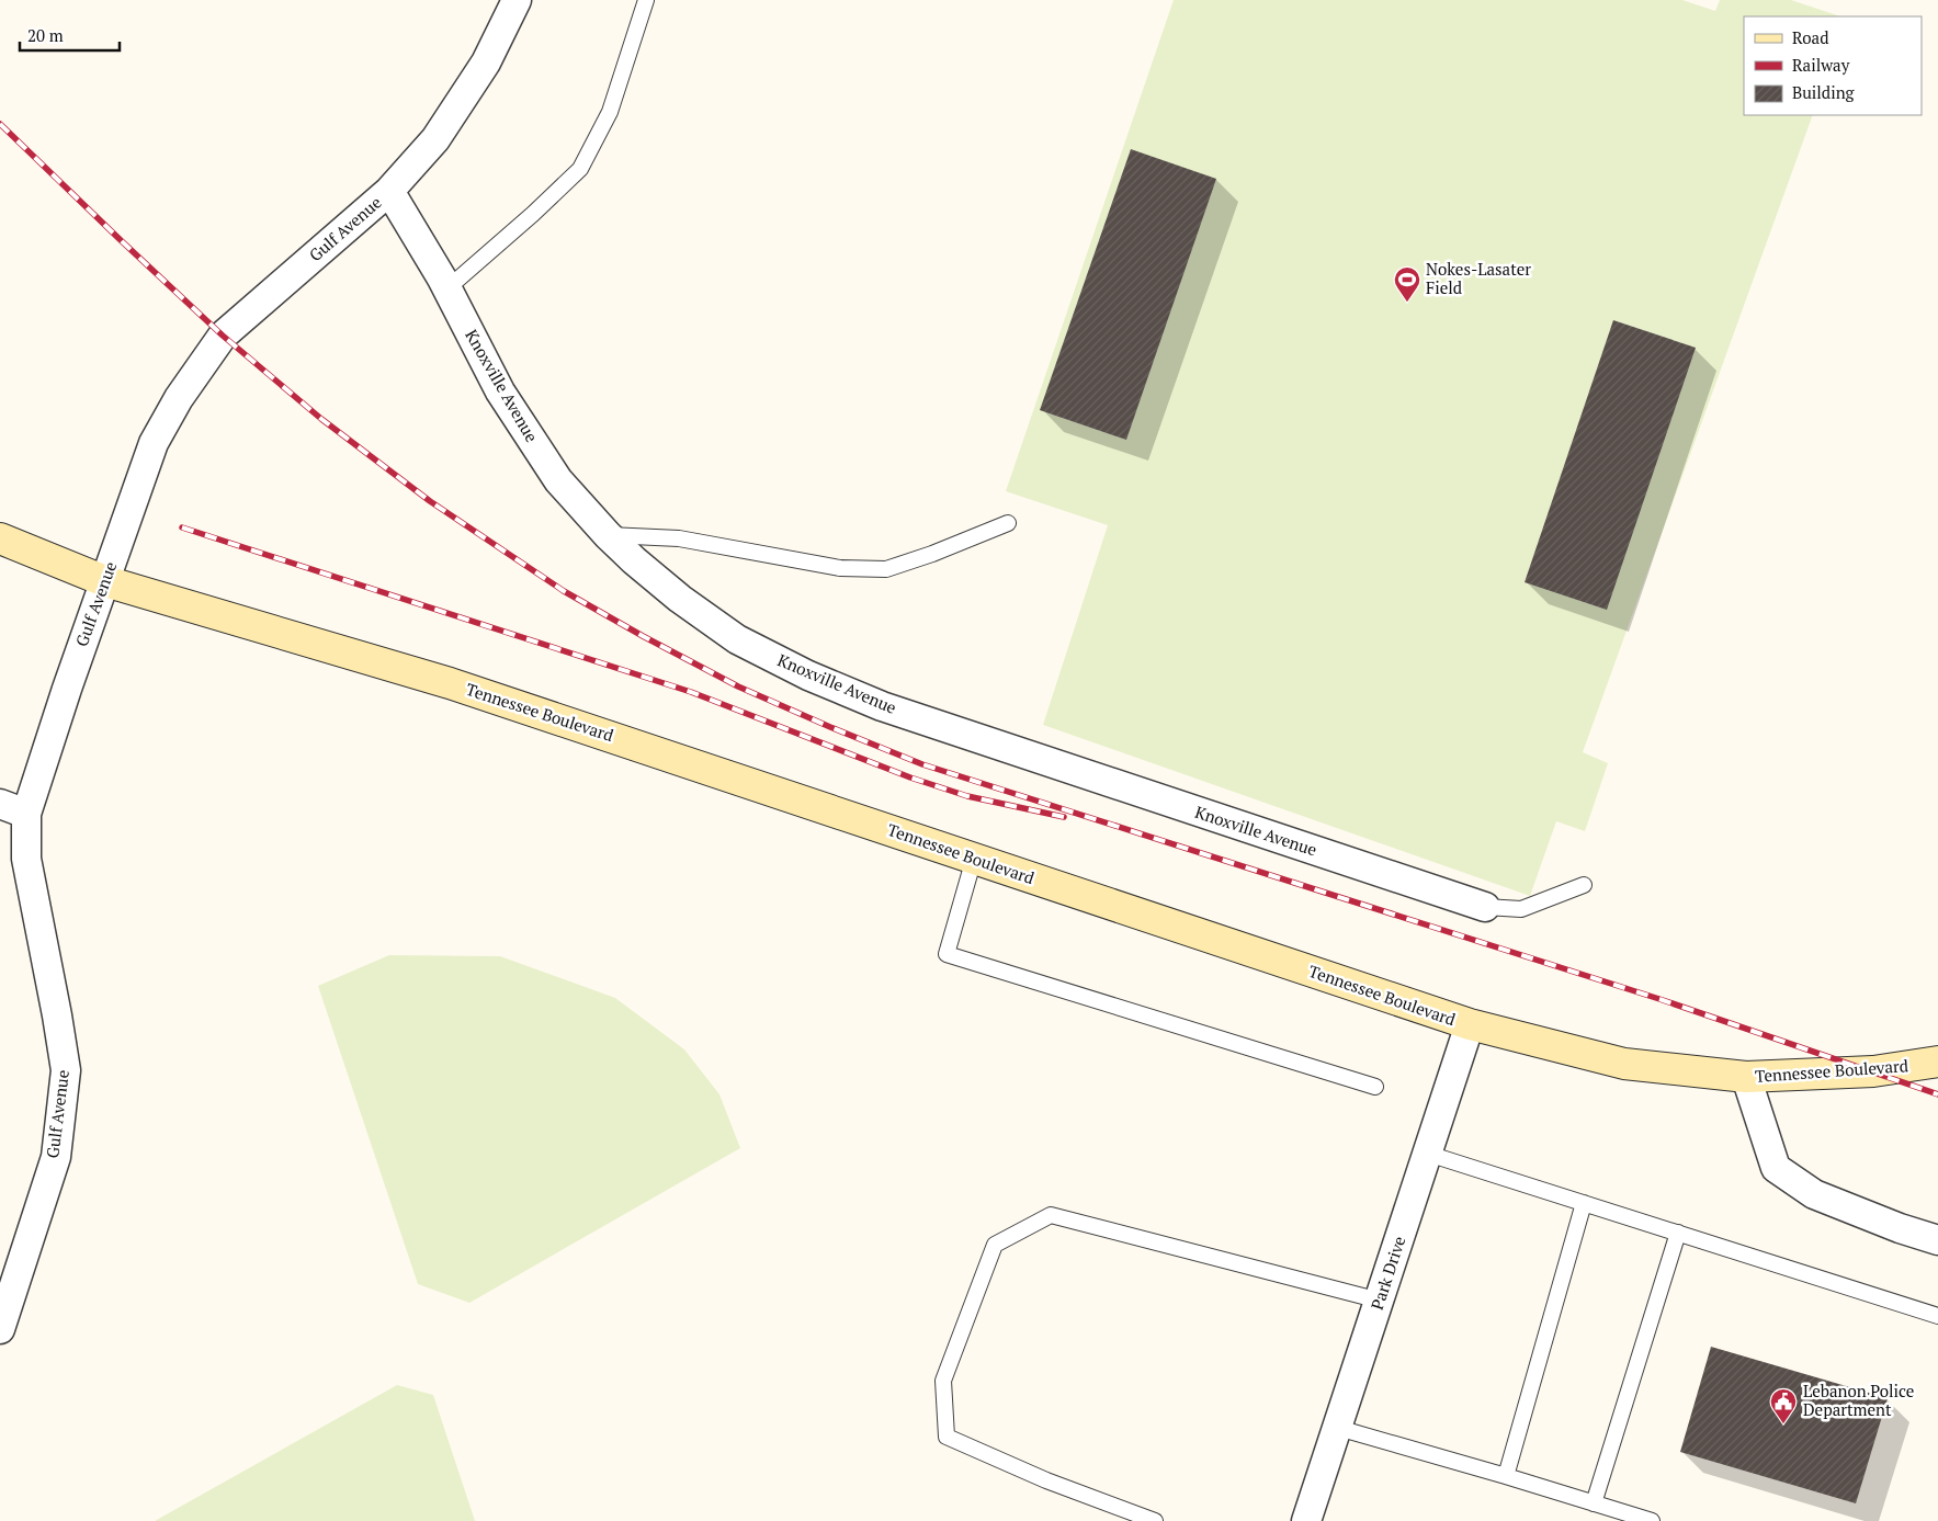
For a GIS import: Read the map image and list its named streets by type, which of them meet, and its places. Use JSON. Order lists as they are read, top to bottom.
{
  "streets": {
    "street": [
      "Gulf Avenue",
      "Knoxville Avenue",
      "Tennessee Boulevard",
      "Park Drive"
    ]
  },
  "crossings": [
    ["Gulf Avenue", "Knoxville Avenue"],
    ["Gulf Avenue", "Tennessee Boulevard"],
    ["Tennessee Boulevard", "Park Drive"]
  ],
  "places": {
    "sports": ["Nokes-Lasater Field"],
    "public building": ["Lebanon Police Department"]
  },
  "legend": ["Road", "Railway", "Building"],
  "scale_bar": "20 m"
}
